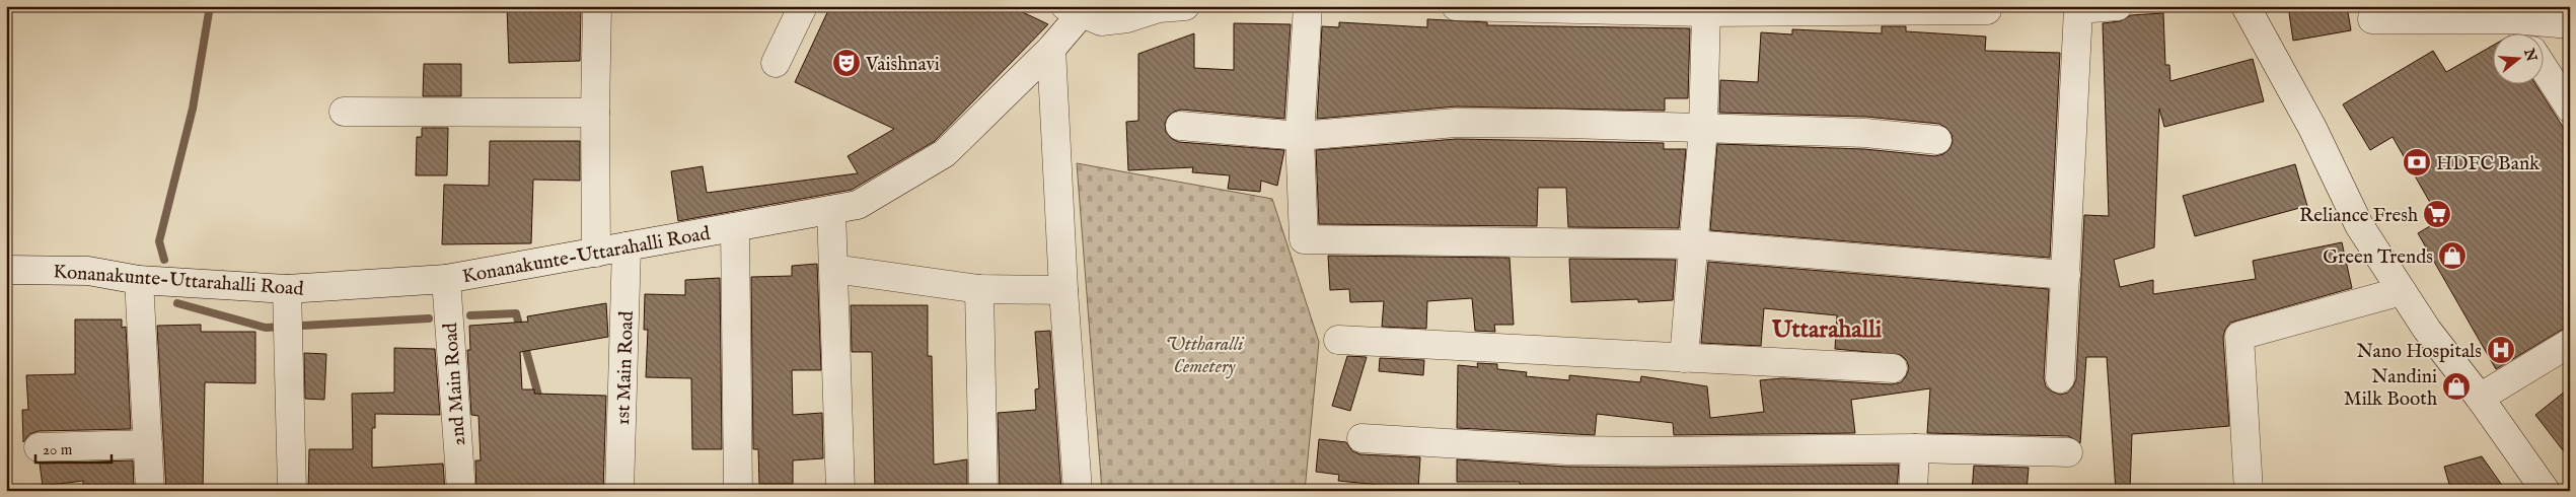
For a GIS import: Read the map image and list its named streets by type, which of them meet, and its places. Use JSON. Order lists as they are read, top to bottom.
{
  "streets": {
    "street": ["Konanakunte-Uttarahalli Road", "1st Main Road", "2nd Main Road"]
  },
  "crossings": [
    ["Konanakunte-Uttarahalli Road", "1st Main Road"],
    ["Konanakunte-Uttarahalli Road", "2nd Main Road"]
  ],
  "districts": ["Uttarahalli"],
  "parks": ["Uttharalli Cemetery"],
  "places": {
    "theatre": ["Vaishnavi"],
    "bank": ["HDFC Bank"],
    "supermarket": ["Reliance Fresh"],
    "shop": ["Green Trends", "Nandini Milk Booth"],
    "hospital": ["Nano Hospitals"]
  },
  "scale_bar": "20 m",
  "north": "right"
}
